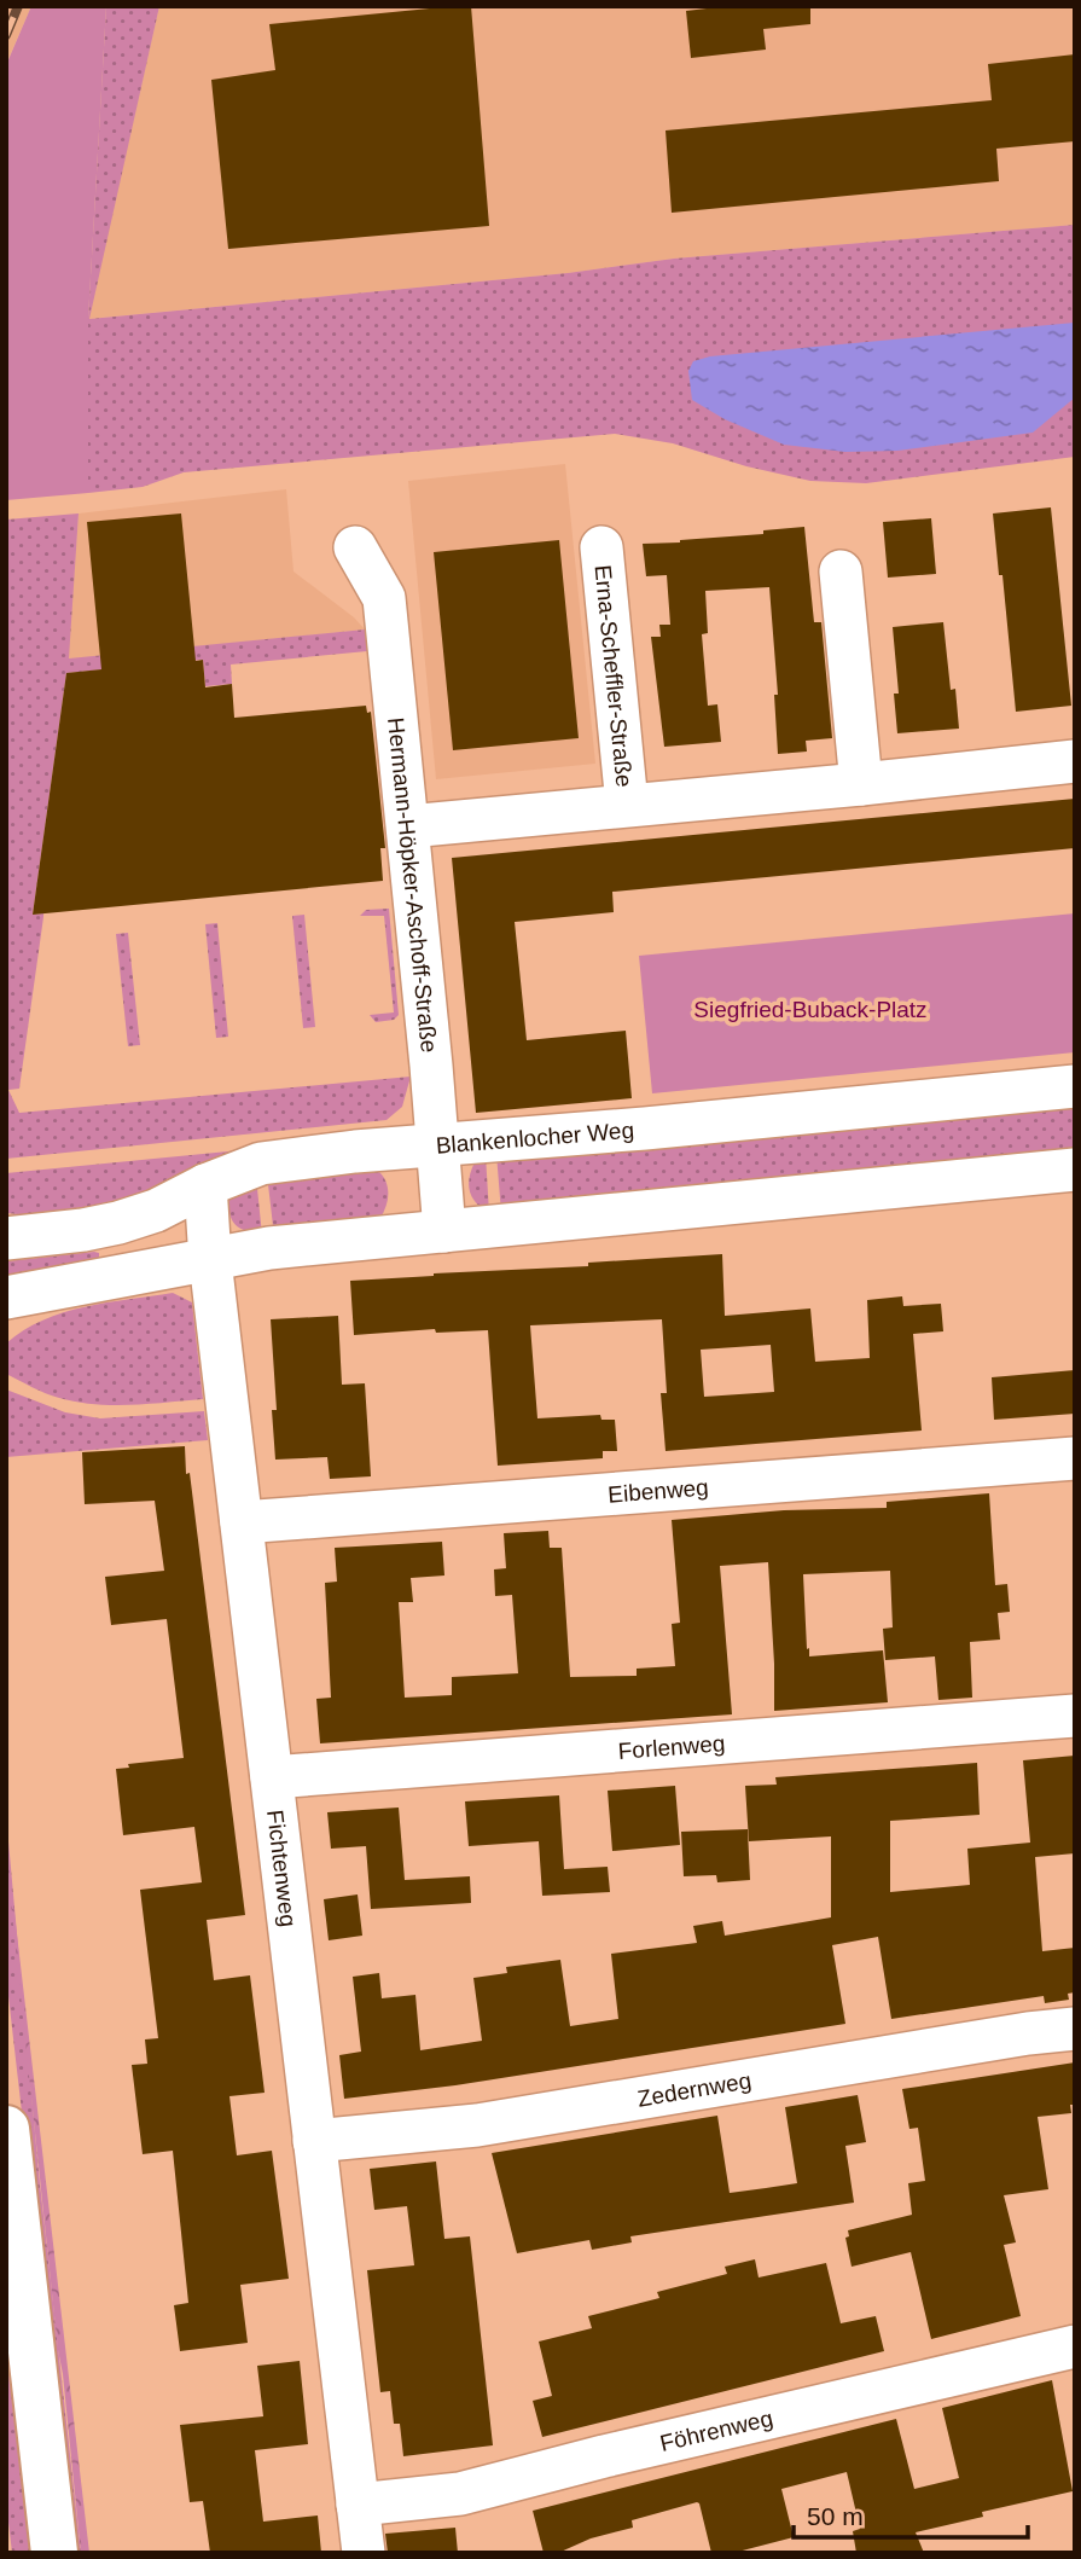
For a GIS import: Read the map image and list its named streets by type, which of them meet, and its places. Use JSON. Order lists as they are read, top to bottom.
{
  "streets": {
    "street": [
      "Erna-Scheffler-Straße",
      "Hermann-Höpker-Aschoff-Straße",
      "Blankenlocher Weg",
      "Eibenweg",
      "Forlenweg",
      "Fichtenweg",
      "Zedernweg",
      "Föhrenweg"
    ]
  },
  "crossings": [
    ["Erna-Scheffler-Straße", "Hermann-Höpker-Aschoff-Straße"],
    ["Hermann-Höpker-Aschoff-Straße", "Blankenlocher Weg"],
    ["Blankenlocher Weg", "Fichtenweg"],
    ["Eibenweg", "Fichtenweg"],
    ["Forlenweg", "Fichtenweg"],
    ["Fichtenweg", "Zedernweg"],
    ["Fichtenweg", "Föhrenweg"]
  ],
  "parks": ["Siegfried-Buback-Platz"],
  "scale_bar": "50 m"
}
